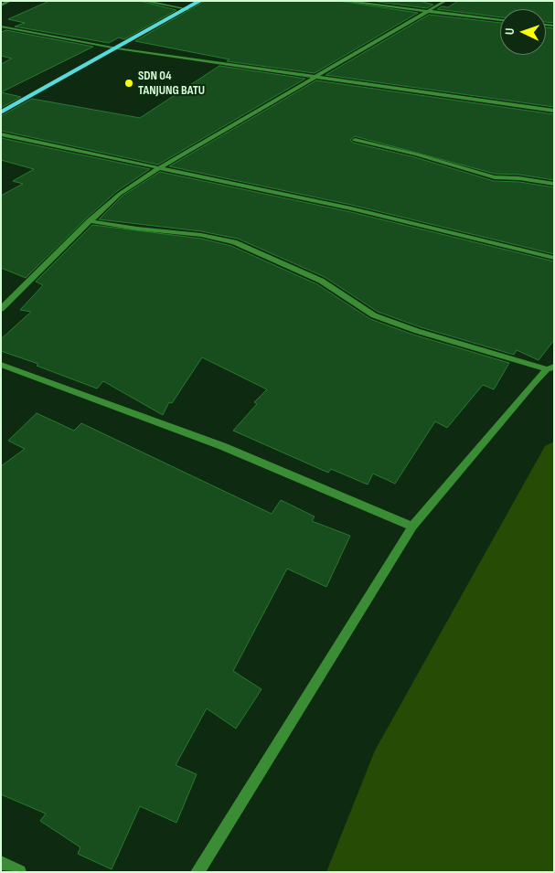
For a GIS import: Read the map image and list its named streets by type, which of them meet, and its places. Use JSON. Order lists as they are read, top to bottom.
{
  "places": ["SDN 04 TANJUNG BATU"],
  "north": "left"
}
